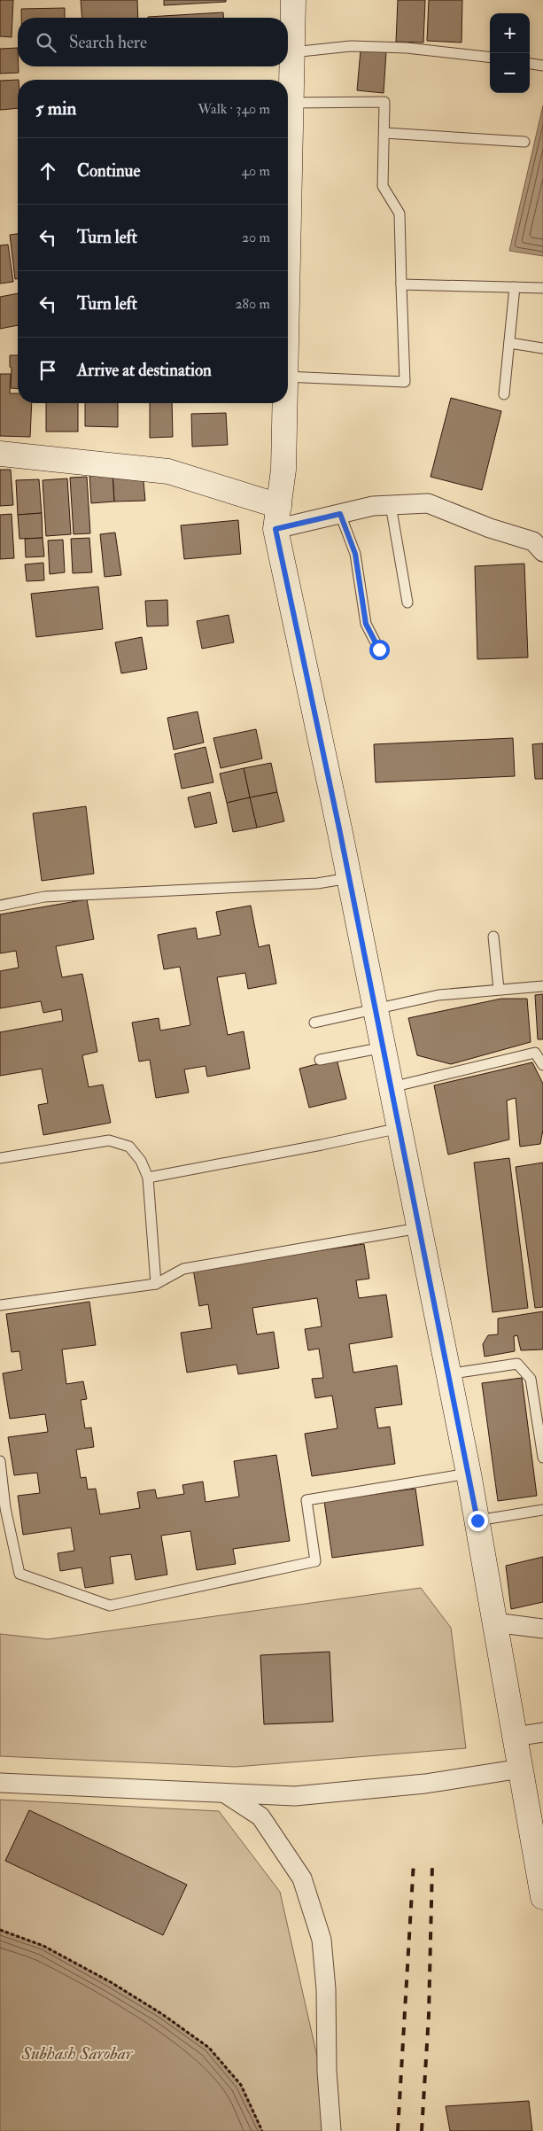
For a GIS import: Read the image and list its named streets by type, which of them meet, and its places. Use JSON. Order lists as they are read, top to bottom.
{
  "water": ["Subhash Sarobar"],
  "page": {
    "map_buttons": ["+", "−"],
    "search": "Search here",
    "heading": ["5 min", "Walk · 340 m"],
    "list": [
      ["Continue", "40 m"],
      ["Turn left", "20 m"],
      ["Turn left", "280 m"],
      "Arrive at destination"
    ]
  }
}
